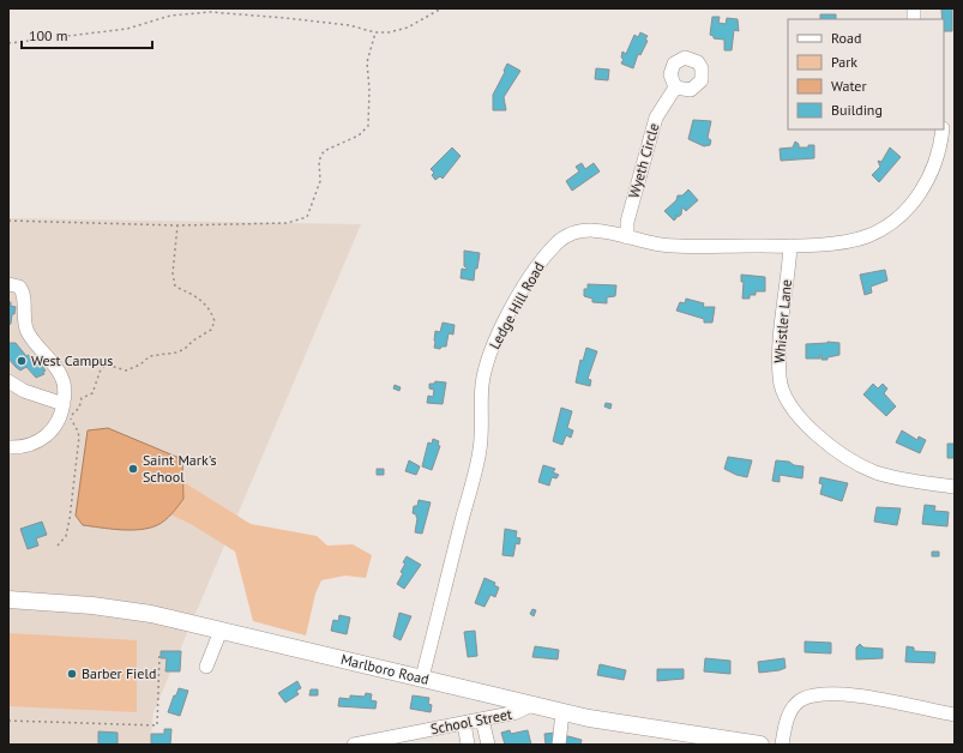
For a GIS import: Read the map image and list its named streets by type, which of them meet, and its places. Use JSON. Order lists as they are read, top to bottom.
{
  "streets": {
    "main road": ["Marlboro Road"],
    "street": [
      "Wyeth Circle",
      "Ledge Hill Road",
      "Whistler Lane",
      "School Street"
    ]
  },
  "crossings": [
    ["Wyeth Circle", "Ledge Hill Road"],
    ["Ledge Hill Road", "Whistler Lane"],
    ["Ledge Hill Road", "Marlboro Road"],
    ["Marlboro Road", "School Street"]
  ],
  "places": ["West Campus", "Saint Mark's School", "Barber Field"],
  "legend": [
    "Road",
    "Park",
    "Water",
    "Building"
  ],
  "scale_bar": "100 m"
}
